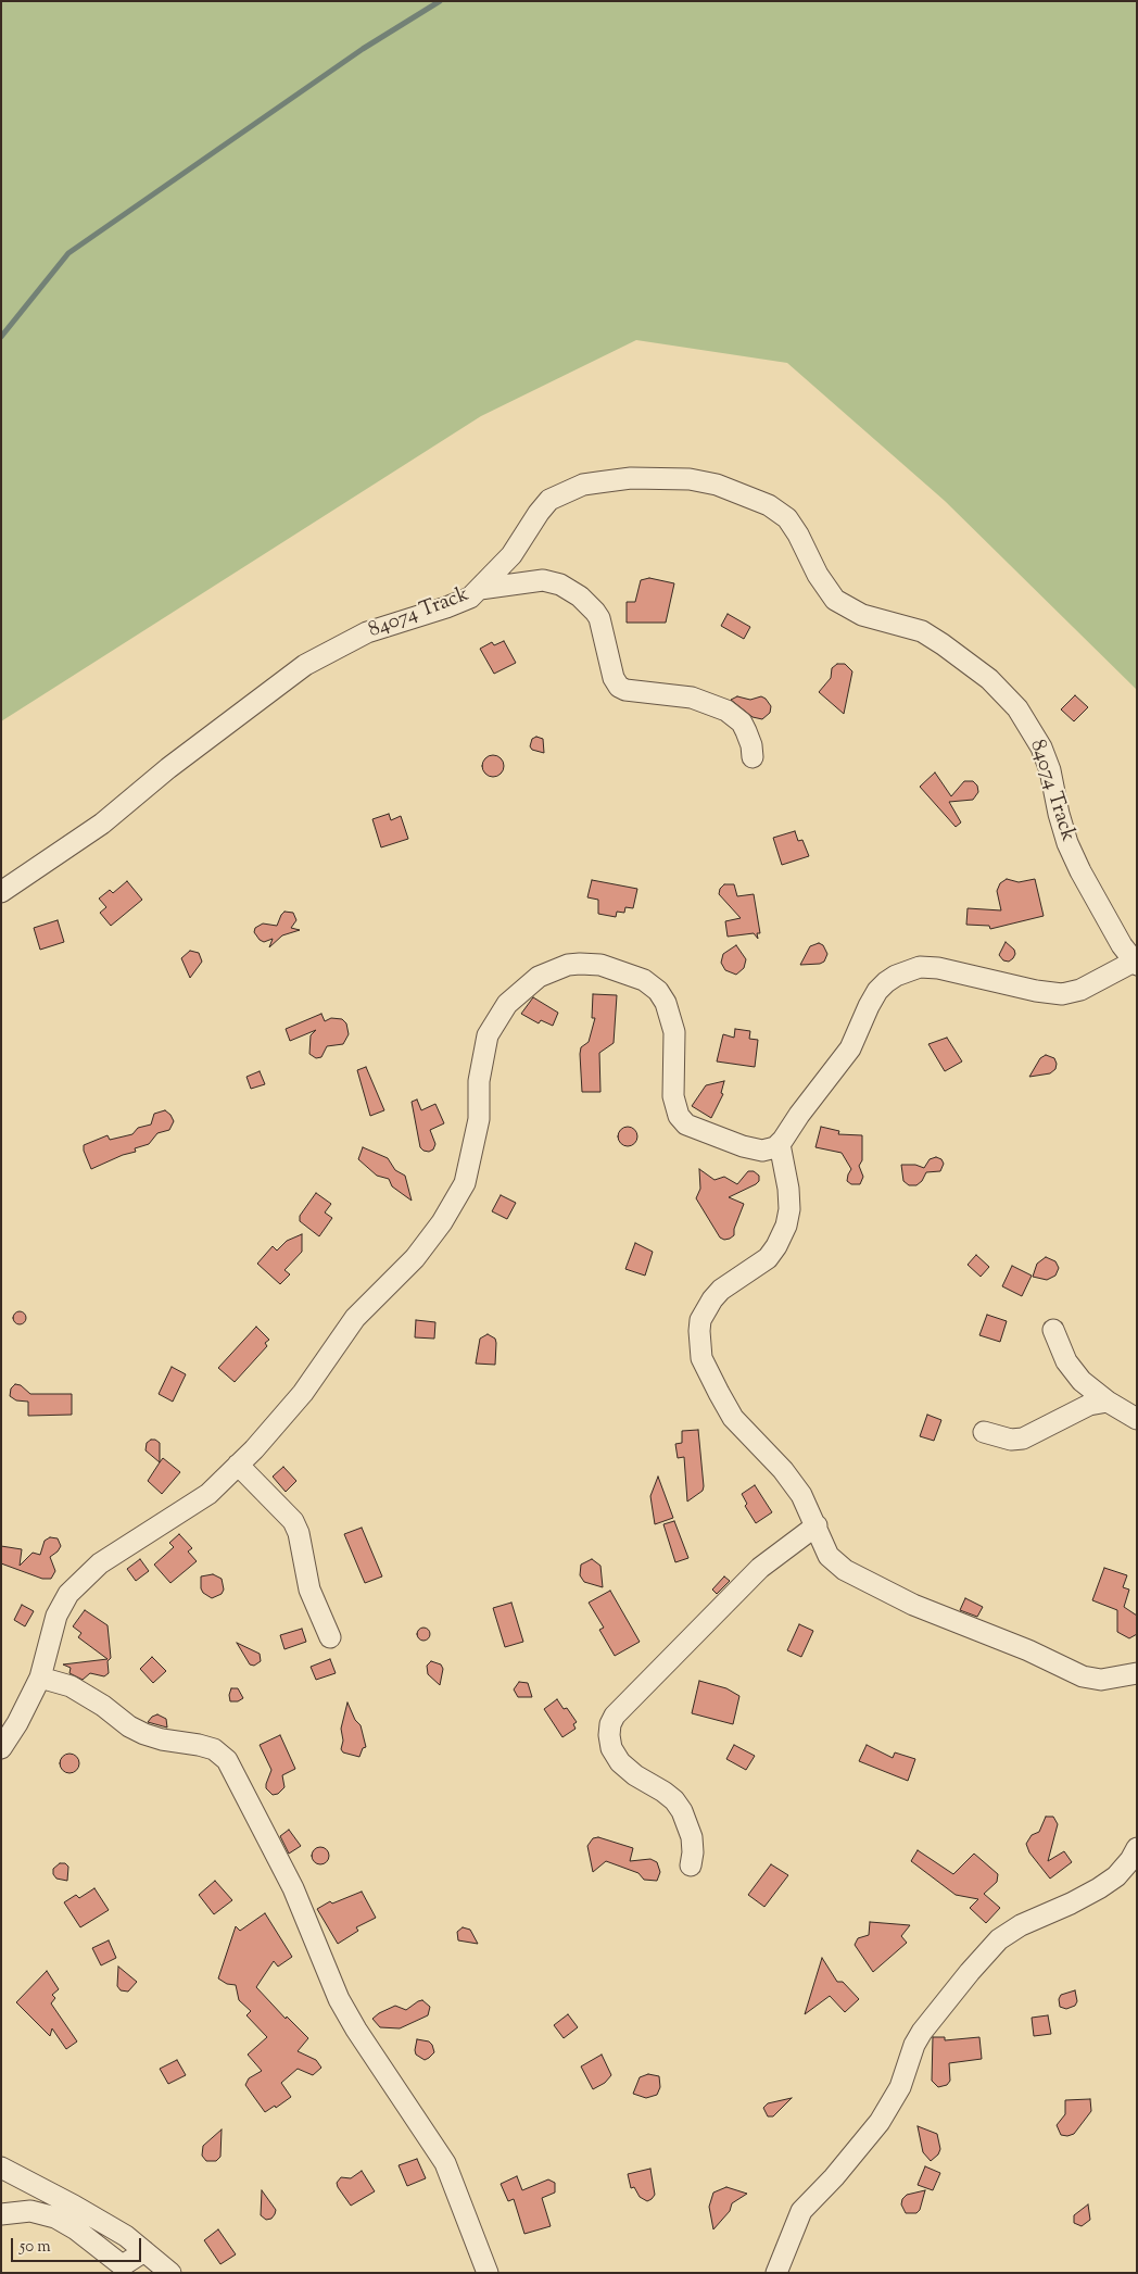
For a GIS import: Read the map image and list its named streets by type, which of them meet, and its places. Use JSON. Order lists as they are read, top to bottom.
{
  "streets": {
    "street": ["84074 Track"]
  },
  "scale_bar": "50 m"
}
